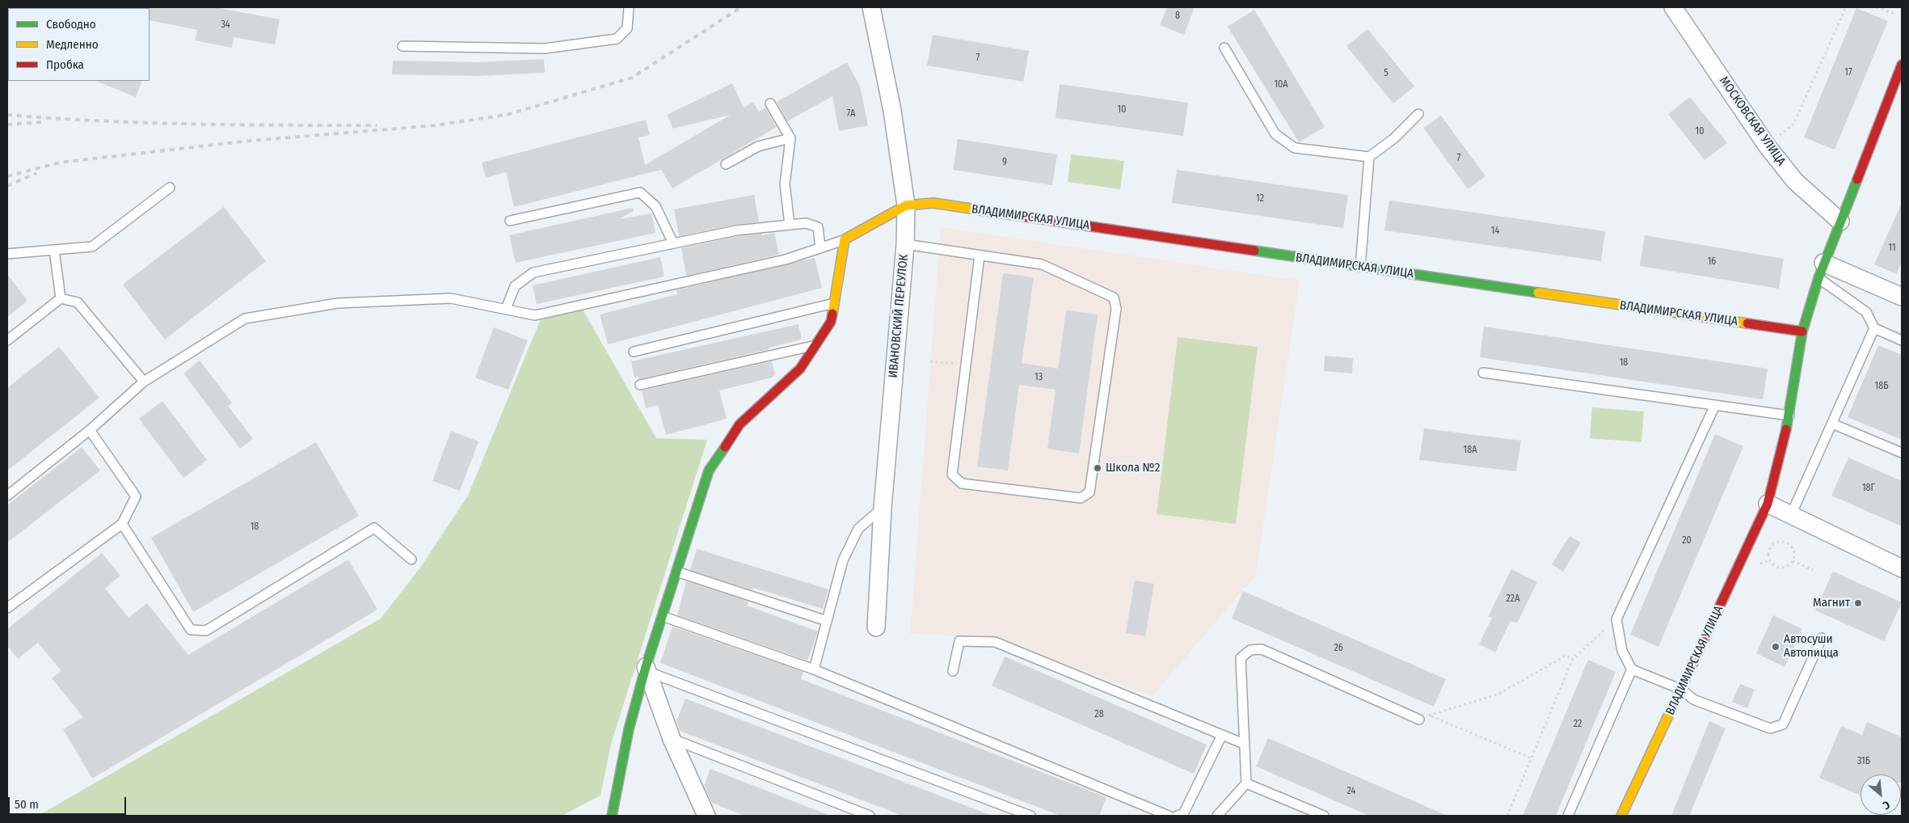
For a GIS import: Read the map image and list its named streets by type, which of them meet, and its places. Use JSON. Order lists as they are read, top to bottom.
{
  "streets": {
    "street": ["МОСКОВСКАЯ УЛИЦА", "ВЛАДИМИРСКАЯ УЛИЦА", "ИВАНОВСКИЙ ПЕРЕУЛОК"]
  },
  "crossings": [
    ["МОСКОВСКАЯ УЛИЦА", "ВЛАДИМИРСКАЯ УЛИЦА"],
    ["ВЛАДИМИРСКАЯ УЛИЦА", "ИВАНОВСКИЙ ПЕРЕУЛОК"]
  ],
  "places": ["Школа №2", "Магнит", "Автосуши Автопицца"],
  "house_numbers": [
    "8",
    "34",
    "7",
    "17",
    "5",
    "10А",
    "10",
    "7А",
    "10",
    "7",
    "9",
    "12",
    "14",
    "11",
    "16",
    "18",
    "13",
    "18Б",
    "18А",
    "18Г",
    "18",
    "20",
    "22А",
    "26",
    "28",
    "22",
    "31Б",
    "24"
  ],
  "legend": ["Свободно", "Медленно", "Пробка"],
  "scale_bar": "50 m",
  "north": "bottom right"
}
